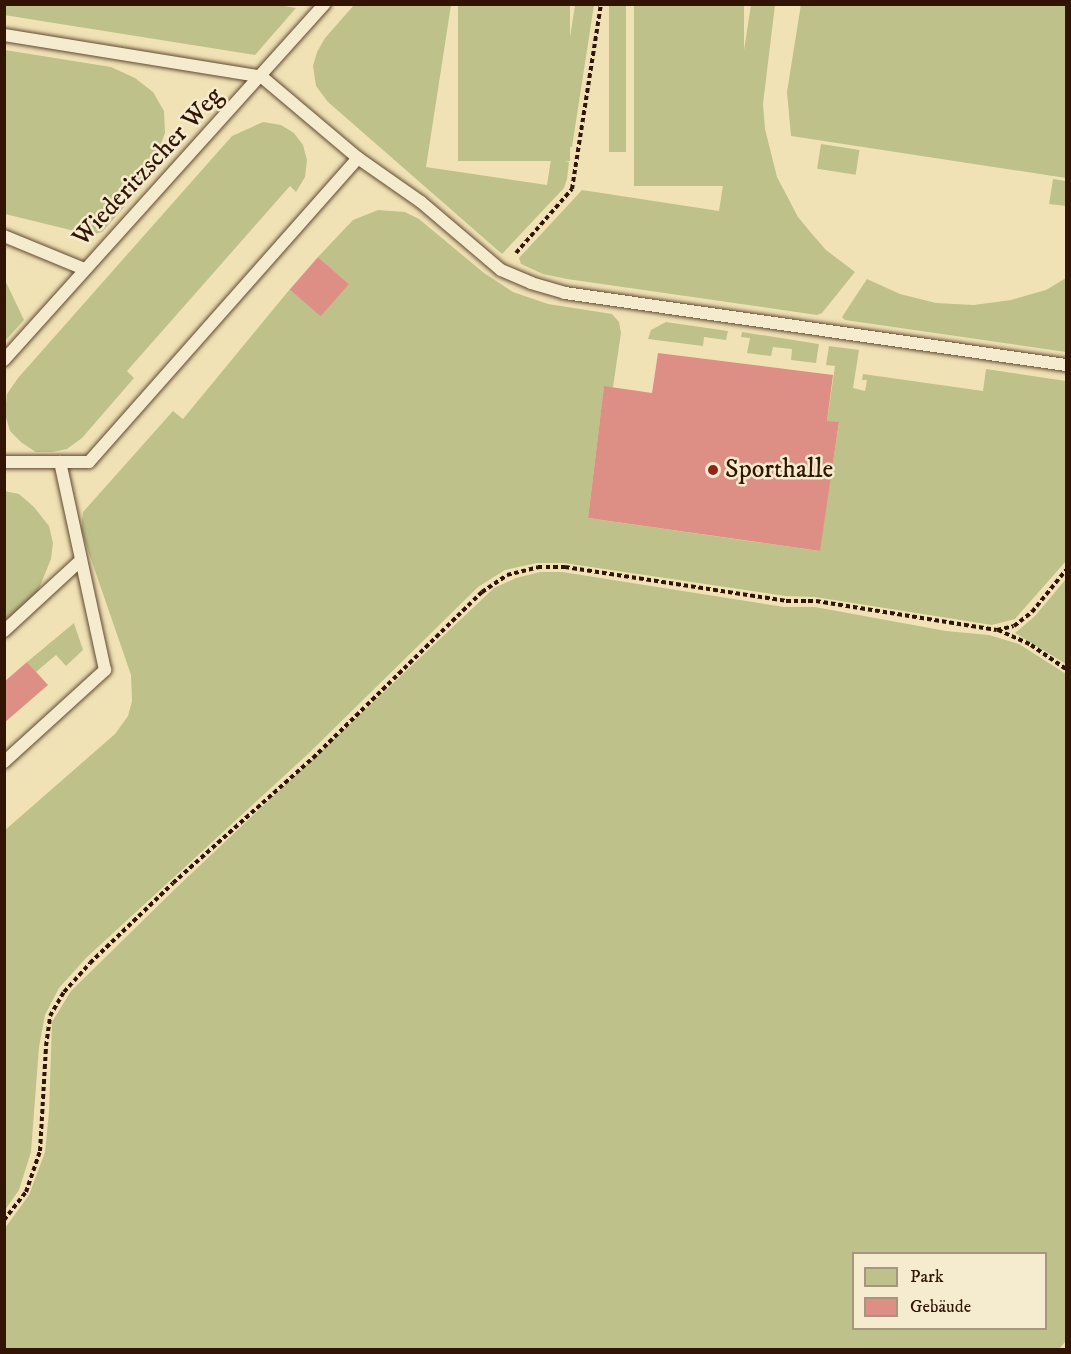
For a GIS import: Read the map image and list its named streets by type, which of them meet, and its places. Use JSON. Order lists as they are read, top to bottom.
{
  "streets": {
    "lane": ["Wiederitzscher Weg"]
  },
  "places": ["Sporthalle"],
  "legend": ["Park", "Gebäude"]
}
